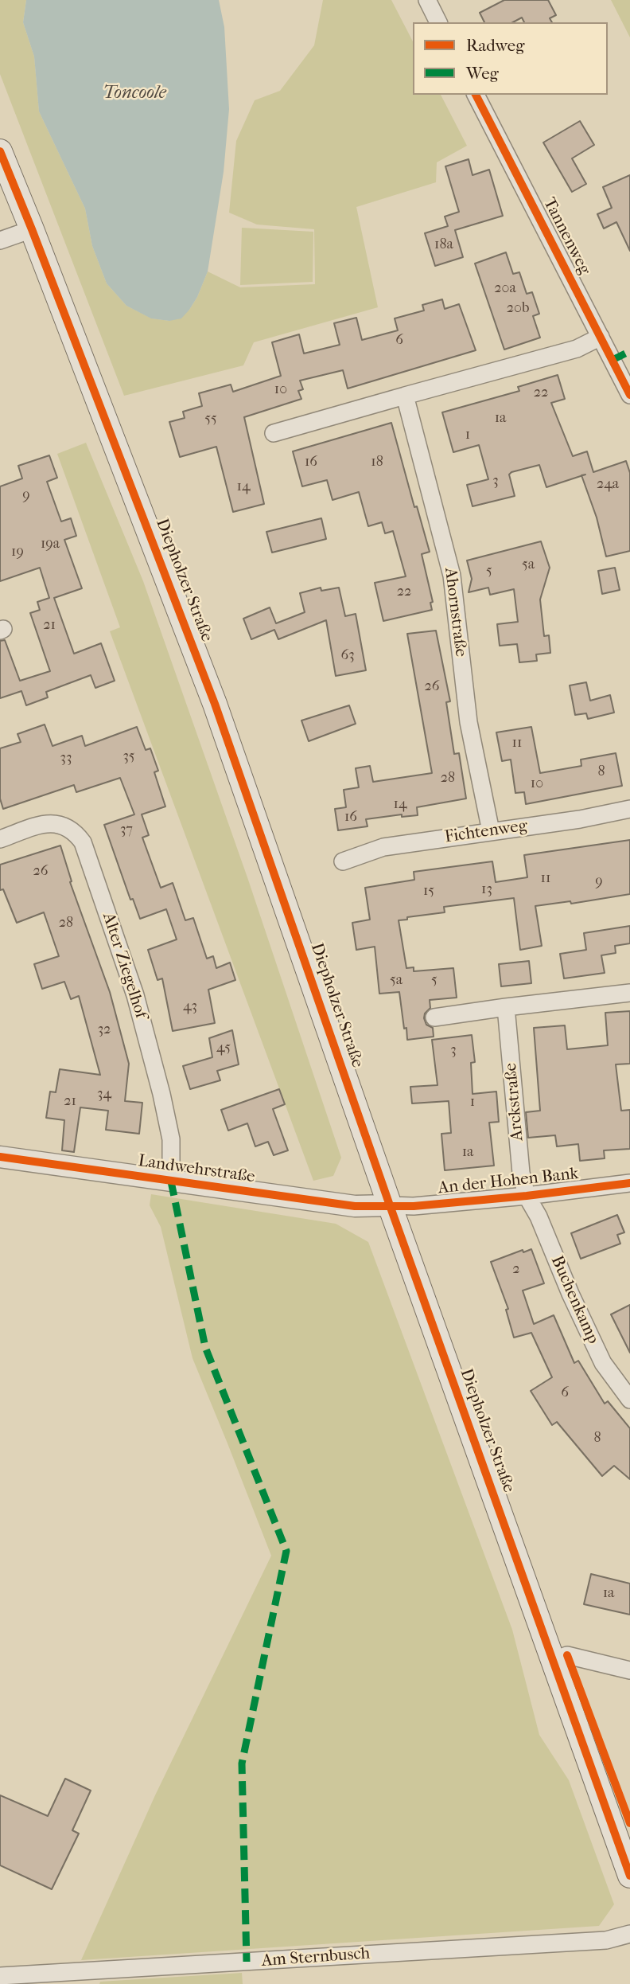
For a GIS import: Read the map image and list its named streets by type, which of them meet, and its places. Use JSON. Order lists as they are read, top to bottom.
{
  "streets": {
    "main road": ["Diepholzer Straße"],
    "street": [
      "Tannenweg",
      "Ahornstraße",
      "Fichtenweg",
      "Alter Ziegelhof",
      "Arckstraße",
      "Landwehrstraße",
      "An der Hohen Bank",
      "Buchenkamp",
      "Am Sternbusch"
    ]
  },
  "crossings": [
    ["Diepholzer Straße", "Landwehrstraße"],
    ["Diepholzer Straße", "An der Hohen Bank"],
    ["Ahornstraße", "Fichtenweg"],
    ["Alter Ziegelhof", "Landwehrstraße"],
    ["Arckstraße", "An der Hohen Bank"],
    ["Arckstraße", "Buchenkamp"],
    ["Landwehrstraße", "An der Hohen Bank"],
    ["An der Hohen Bank", "Buchenkamp"]
  ],
  "water": ["Toncoole"],
  "house_numbers": [
    "18a",
    "20a",
    "20b",
    "6",
    "10",
    "22",
    "1a",
    "55",
    "1",
    "16",
    "18",
    "3",
    "24a",
    "14",
    "9",
    "19a",
    "19",
    "5a",
    "5",
    "22",
    "21",
    "63",
    "26",
    "11",
    "35",
    "33",
    "8",
    "28",
    "10",
    "14",
    "16",
    "37",
    "26",
    "11",
    "9",
    "13",
    "15",
    "28",
    "5a",
    "5",
    "43",
    "32",
    "45",
    "3",
    "34",
    "21",
    "1",
    "1a",
    "2",
    "6",
    "8",
    "1a"
  ],
  "legend": ["Radweg", "Weg"]
}
